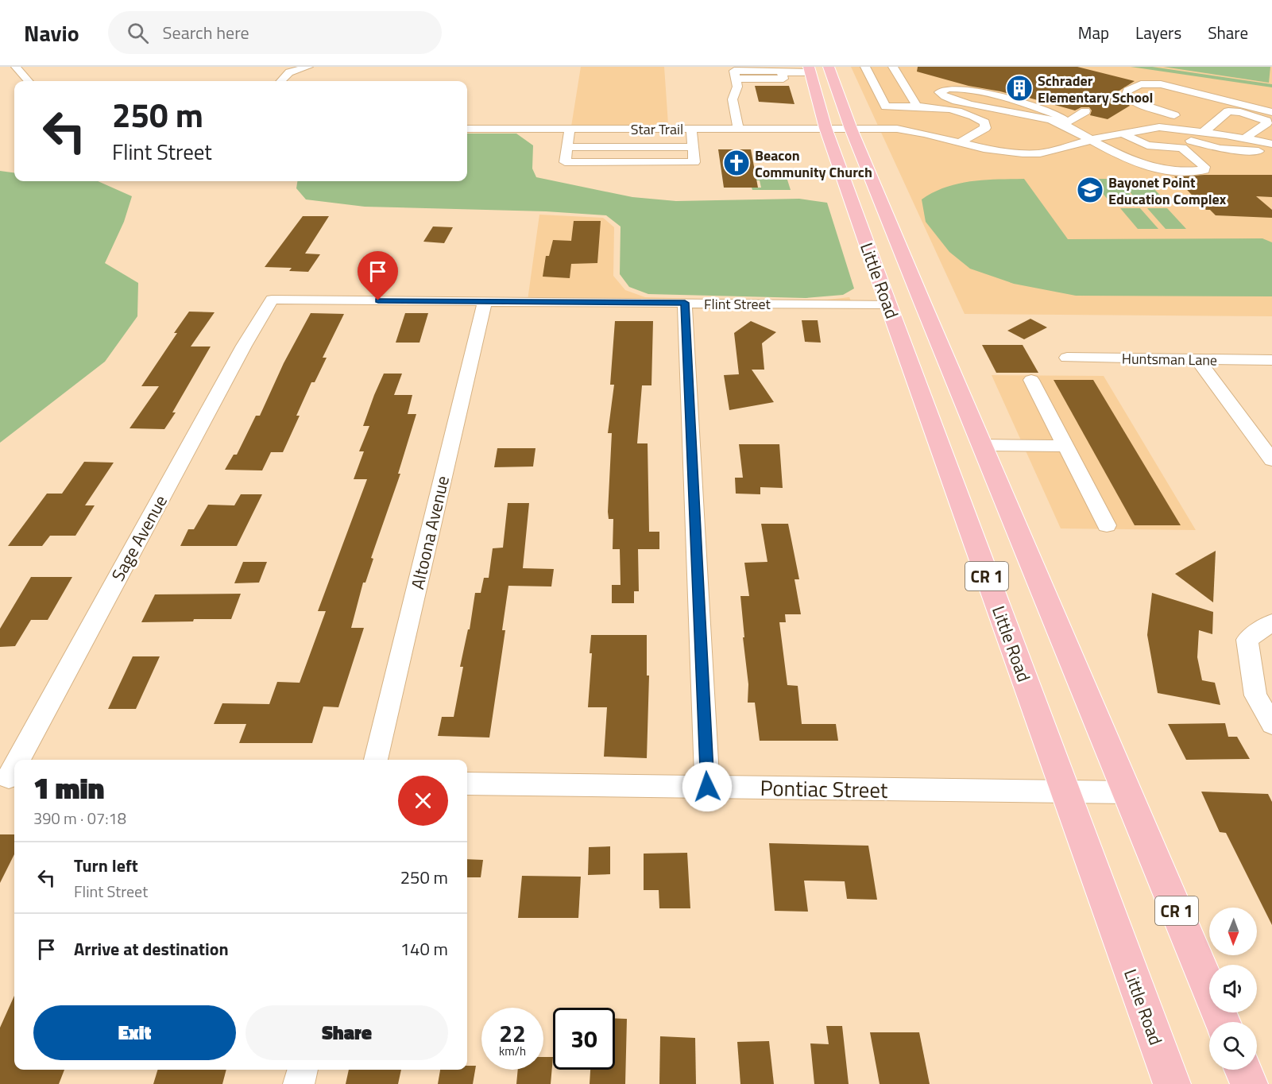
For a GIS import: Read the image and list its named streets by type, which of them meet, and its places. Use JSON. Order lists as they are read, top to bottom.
{
  "streets": {
    "main road": ["Little Road", "CR 1"],
    "street": [
      "Star Trail",
      "Flint Street",
      "Huntsman Lane",
      "Altoona Avenue",
      "Sage Avenue",
      "Pontiac Street"
    ]
  },
  "crossings": [
    ["Star Trail", "Little Road"],
    ["Little Road", "Flint Street"],
    ["Little Road", "Pontiac Street"],
    ["Flint Street", "Altoona Avenue"],
    ["Flint Street", "Sage Avenue"]
  ],
  "places": {
    "building": ["Schrader Elementary School"],
    "church": ["Beacon Community Church"],
    "school or university": ["Bayonet Point Education Complex"]
  },
  "north": "bottom",
  "page": {
    "header": "Navio",
    "search": "Search here",
    "nav": ["Map", "Layers", "Share"],
    "turn": ["250 m", "Flint Street"],
    "heading": ["1 min", "390 m · 07:18"],
    "list": [
      {
        "name": "Turn left",
        "note": "Flint Street",
        "value": "250 m"
      },
      {
        "name": "Arrive at destination",
        "value": "140 m"
      }
    ],
    "buttons": ["Exit", "Share"],
    "speed": "22 km/h",
    "limit": "30"
  }
}
